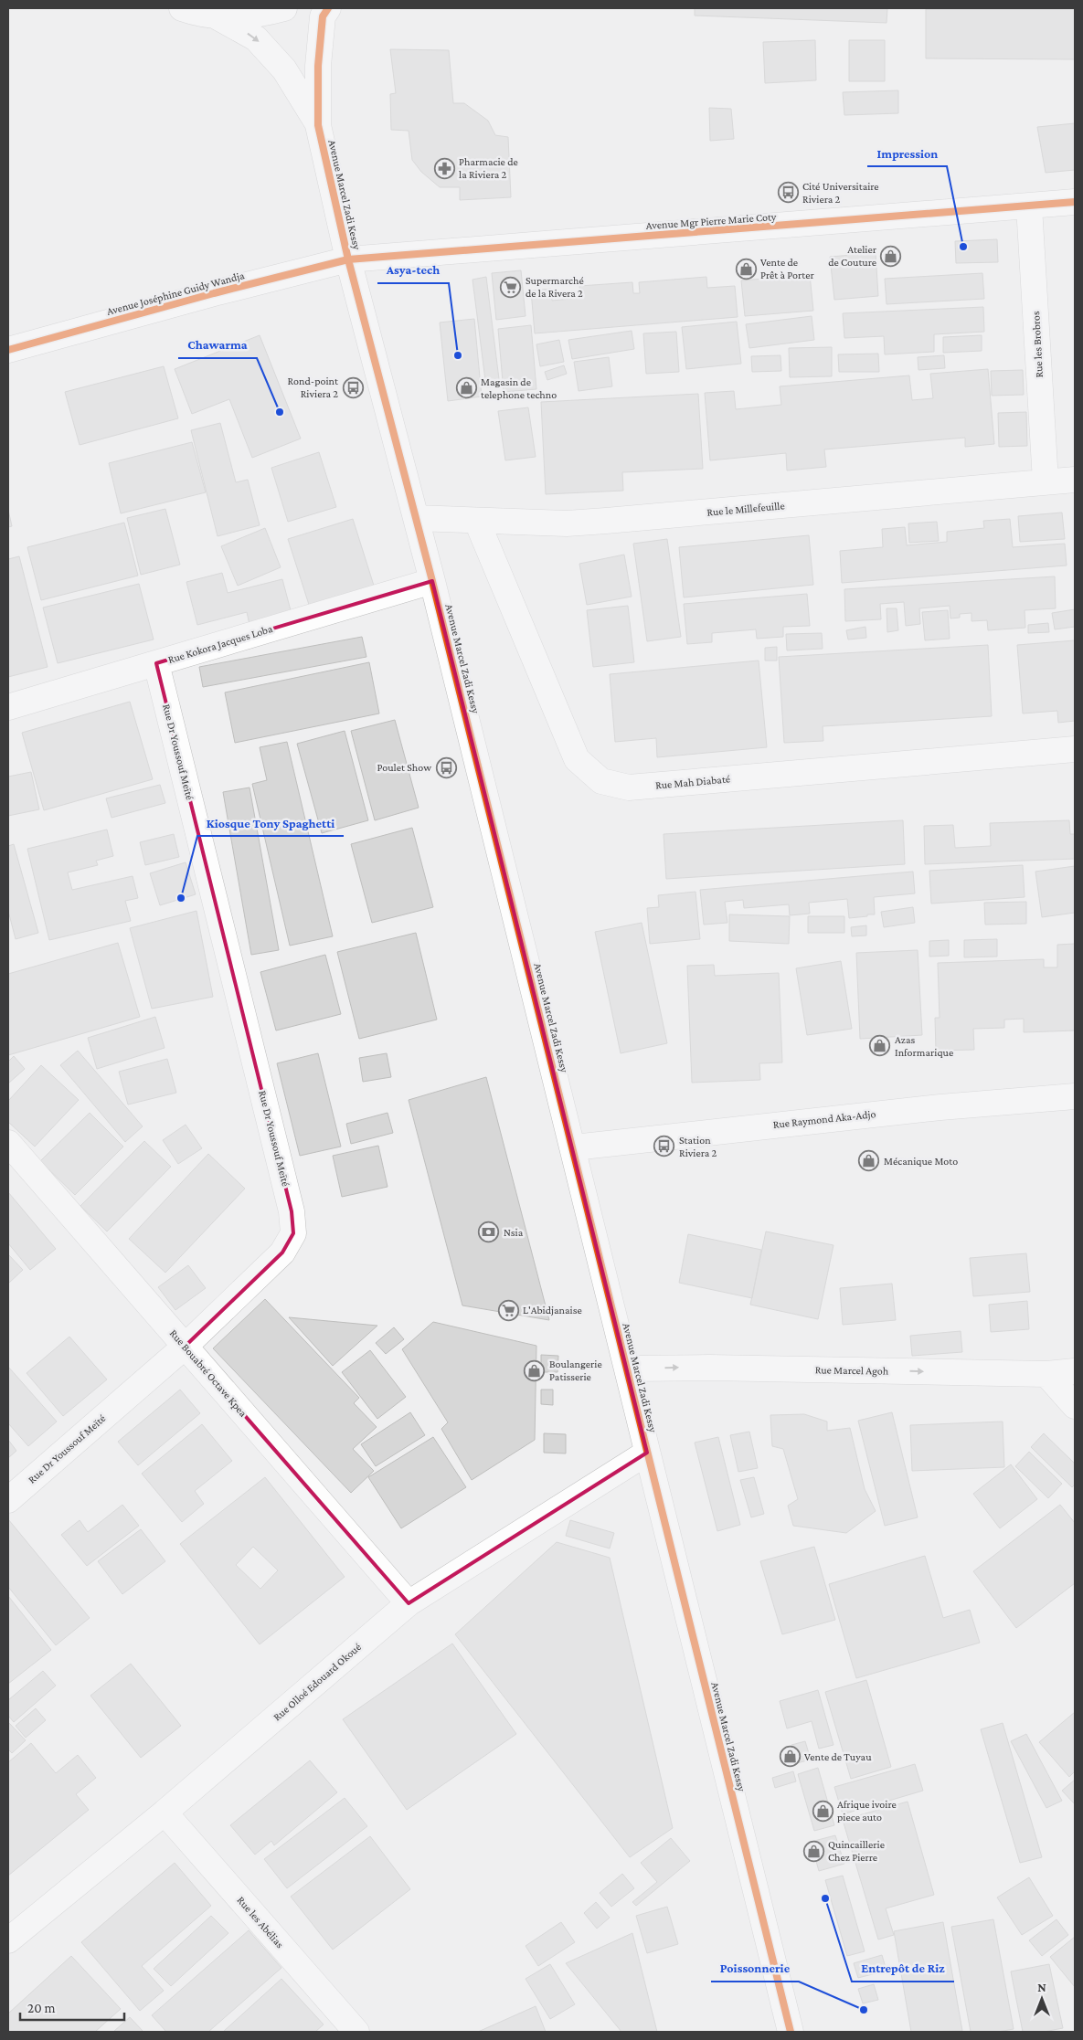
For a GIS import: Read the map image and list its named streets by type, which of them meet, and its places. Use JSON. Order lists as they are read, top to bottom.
{
  "streets": {
    "street": [
      "Avenue Marcel Zadi Kessy",
      "Avenue Mgr Pierre Marie Coty",
      "Avenue Joséphine Guidy Wandja",
      "Rue les Brobros",
      "Rue le Millefeuille",
      "Rue Kokora Jacques Loba",
      "Rue Dr Youssouf Meïté",
      "Rue Mah Diabaté",
      "Rue Raymond Aka-Adjo",
      "Rue Marcel Agoh",
      "Rue Bouabré Octave Kpea",
      "Rue Olloé Edouard Okoué",
      "Rue les Abélias"
    ]
  },
  "crossings": [
    ["Avenue Marcel Zadi Kessy", "Avenue Mgr Pierre Marie Coty"],
    ["Avenue Marcel Zadi Kessy", "Avenue Joséphine Guidy Wandja"],
    ["Avenue Marcel Zadi Kessy", "Rue le Millefeuille"],
    ["Avenue Marcel Zadi Kessy", "Rue Kokora Jacques Loba"],
    ["Avenue Marcel Zadi Kessy", "Rue Raymond Aka-Adjo"],
    ["Avenue Marcel Zadi Kessy", "Rue Marcel Agoh"],
    ["Avenue Marcel Zadi Kessy", "Rue Olloé Edouard Okoué"],
    ["Avenue Mgr Pierre Marie Coty", "Avenue Joséphine Guidy Wandja"],
    ["Avenue Mgr Pierre Marie Coty", "Rue les Brobros"],
    ["Rue les Brobros", "Rue le Millefeuille"],
    ["Rue le Millefeuille", "Rue Mah Diabaté"],
    ["Rue Kokora Jacques Loba", "Rue Dr Youssouf Meïté"],
    ["Rue Dr Youssouf Meïté", "Rue Bouabré Octave Kpea"],
    ["Rue Bouabré Octave Kpea", "Rue Olloé Edouard Okoué"],
    ["Rue Olloé Edouard Okoué", "Rue les Abélias"]
  ],
  "one_way": ["Rue Marcel Agoh"],
  "places": {
    "pharmacy": ["Pharmacie de la Riviera 2"],
    "bus stop": [
      "Cité Universitaire Riviera 2",
      "Rond-point Riviera 2",
      "Poulet Show",
      "Station Riviera 2"
    ],
    "other": [
      "Impression",
      "Asya-tech",
      "Chawarma",
      "Kiosque Tony Spaghetti",
      "Entrepôt de Riz",
      "Poissonnerie"
    ],
    "shop": [
      "Atelier de Couture",
      "Vente de Prêt à Porter",
      "Magasin de telephone techno",
      "Azas Informarique",
      "Mécanique Moto",
      "Boulangerie Patisserie",
      "Vente de Tuyau",
      "Afrique ivoire piece auto",
      "Quincaillerie Chez Pierre"
    ],
    "supermarket": ["Supermarché de la Rivera 2", "L'Abidjanaise"],
    "bank": ["Nsia"]
  },
  "scale_bar": "20 m",
  "north": "top"
}
